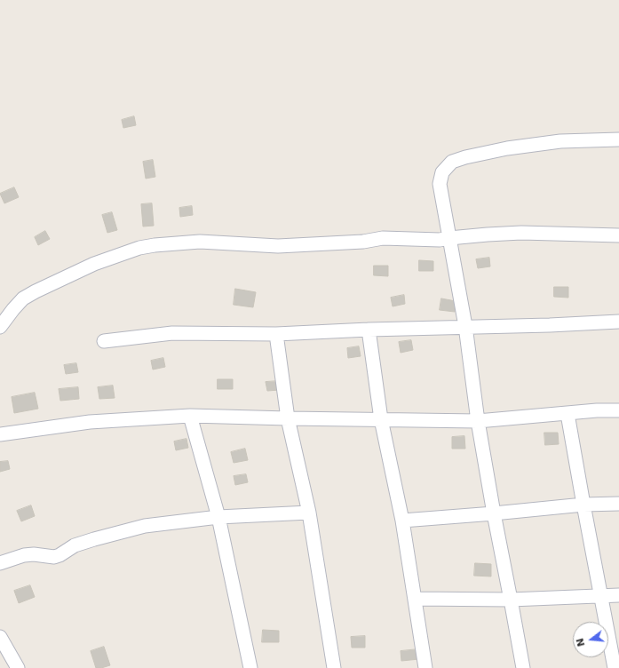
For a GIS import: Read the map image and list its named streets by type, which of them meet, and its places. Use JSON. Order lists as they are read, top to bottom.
{
  "north": "left"
}
